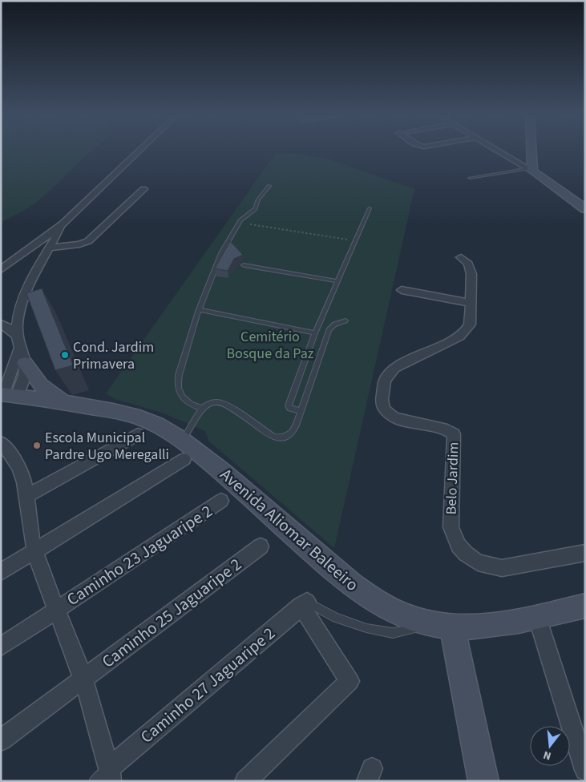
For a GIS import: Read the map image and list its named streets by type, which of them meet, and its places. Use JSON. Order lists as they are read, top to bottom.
{
  "streets": {
    "main road": ["Avenida Aliomar Baleeiro"],
    "street": [
      "Belo Jardim",
      "Caminho 23 Jaguaripe 2",
      "Caminho 25 Jaguaripe 2",
      "Caminho 27 Jaguaripe 2"
    ]
  },
  "parks": ["Cemitério Bosque da Paz"],
  "places": ["Cond. Jardim Primavera", "Escola Municipal Pardre Ugo Meregalli"],
  "north": "bottom"
}
